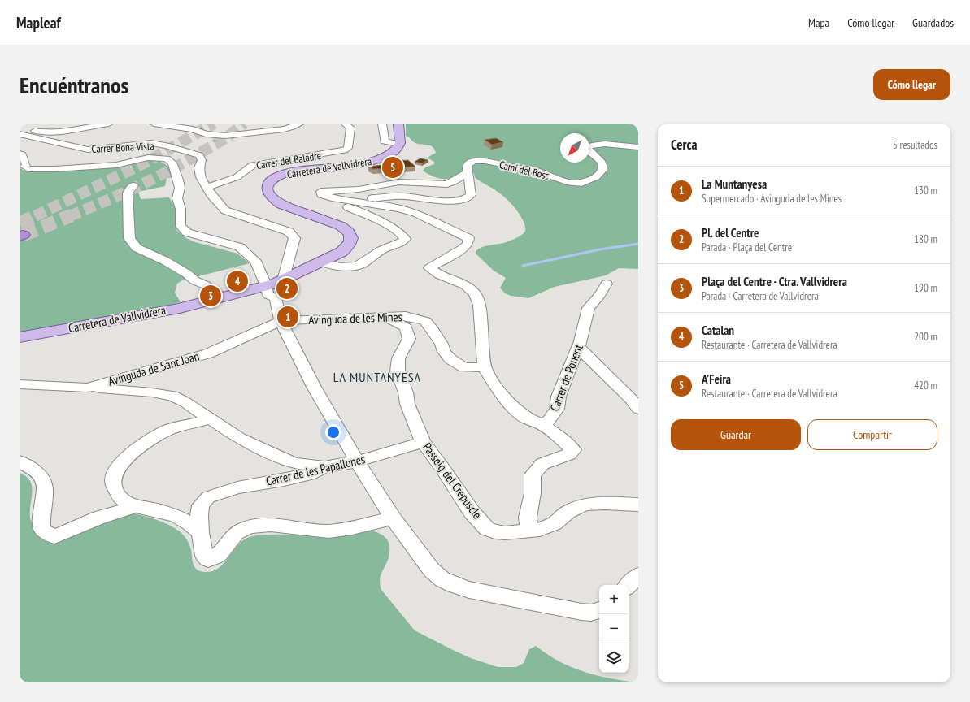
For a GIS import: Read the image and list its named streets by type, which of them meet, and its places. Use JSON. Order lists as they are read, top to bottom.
{
  "streets": {
    "main road": ["Carretera de Vallvidrera"],
    "street": [
      "Carrer Bona Vista",
      "Carrer del Baladre",
      "Camí del Bosc",
      "Avinguda de les Mines",
      "Avinguda de Sant Joan",
      "Carrer de Ponent",
      "Carrer de les Papallones",
      "Passeig del Crepuscle"
    ]
  },
  "crossings": [
    ["Carrer Bona Vista", "Carrer del Baladre"],
    ["Carrer Bona Vista", "Carretera de Vallvidrera"],
    ["Avinguda de les Mines", "Avinguda de Sant Joan"],
    ["Avinguda de les Mines", "Passeig del Crepuscle"],
    ["Carrer de Ponent", "Passeig del Crepuscle"],
    ["Carrer de les Papallones", "Passeig del Crepuscle"]
  ],
  "districts": ["LA MUNTANYESA"],
  "north": "bottom left",
  "page": {
    "header": "Mapleaf",
    "nav": ["Mapa", "Cómo llegar", "Guardados"],
    "buttons": [
      "Cómo llegar",
      ["Guardar", "Compartir"]
    ],
    "title": "Encuéntranos",
    "heading": ["Cerca", "5 resultados"],
    "pins": [
      "5",
      "4",
      "2",
      "3",
      "1"
    ],
    "list": [
      {
        "mark": "1",
        "name": "La Muntanyesa",
        "note": "Supermercado · Avinguda de les Mines",
        "value": "130 m"
      },
      {
        "mark": "2",
        "name": "Pl. del Centre",
        "note": "Parada · Plaça del Centre",
        "value": "180 m"
      },
      {
        "mark": "3",
        "name": "Plaça del Centre - Ctra. Vallvidrera",
        "note": "Parada · Carretera de Vallvidrera",
        "value": "190 m"
      },
      {
        "mark": "4",
        "name": "Catalan",
        "note": "Restaurante · Carretera de Vallvidrera",
        "value": "200 m"
      },
      {
        "mark": "5",
        "name": "A'Feira",
        "note": "Restaurante · Carretera de Vallvidrera",
        "value": "420 m"
      }
    ],
    "map_buttons": ["+", "−"]
  }
}
